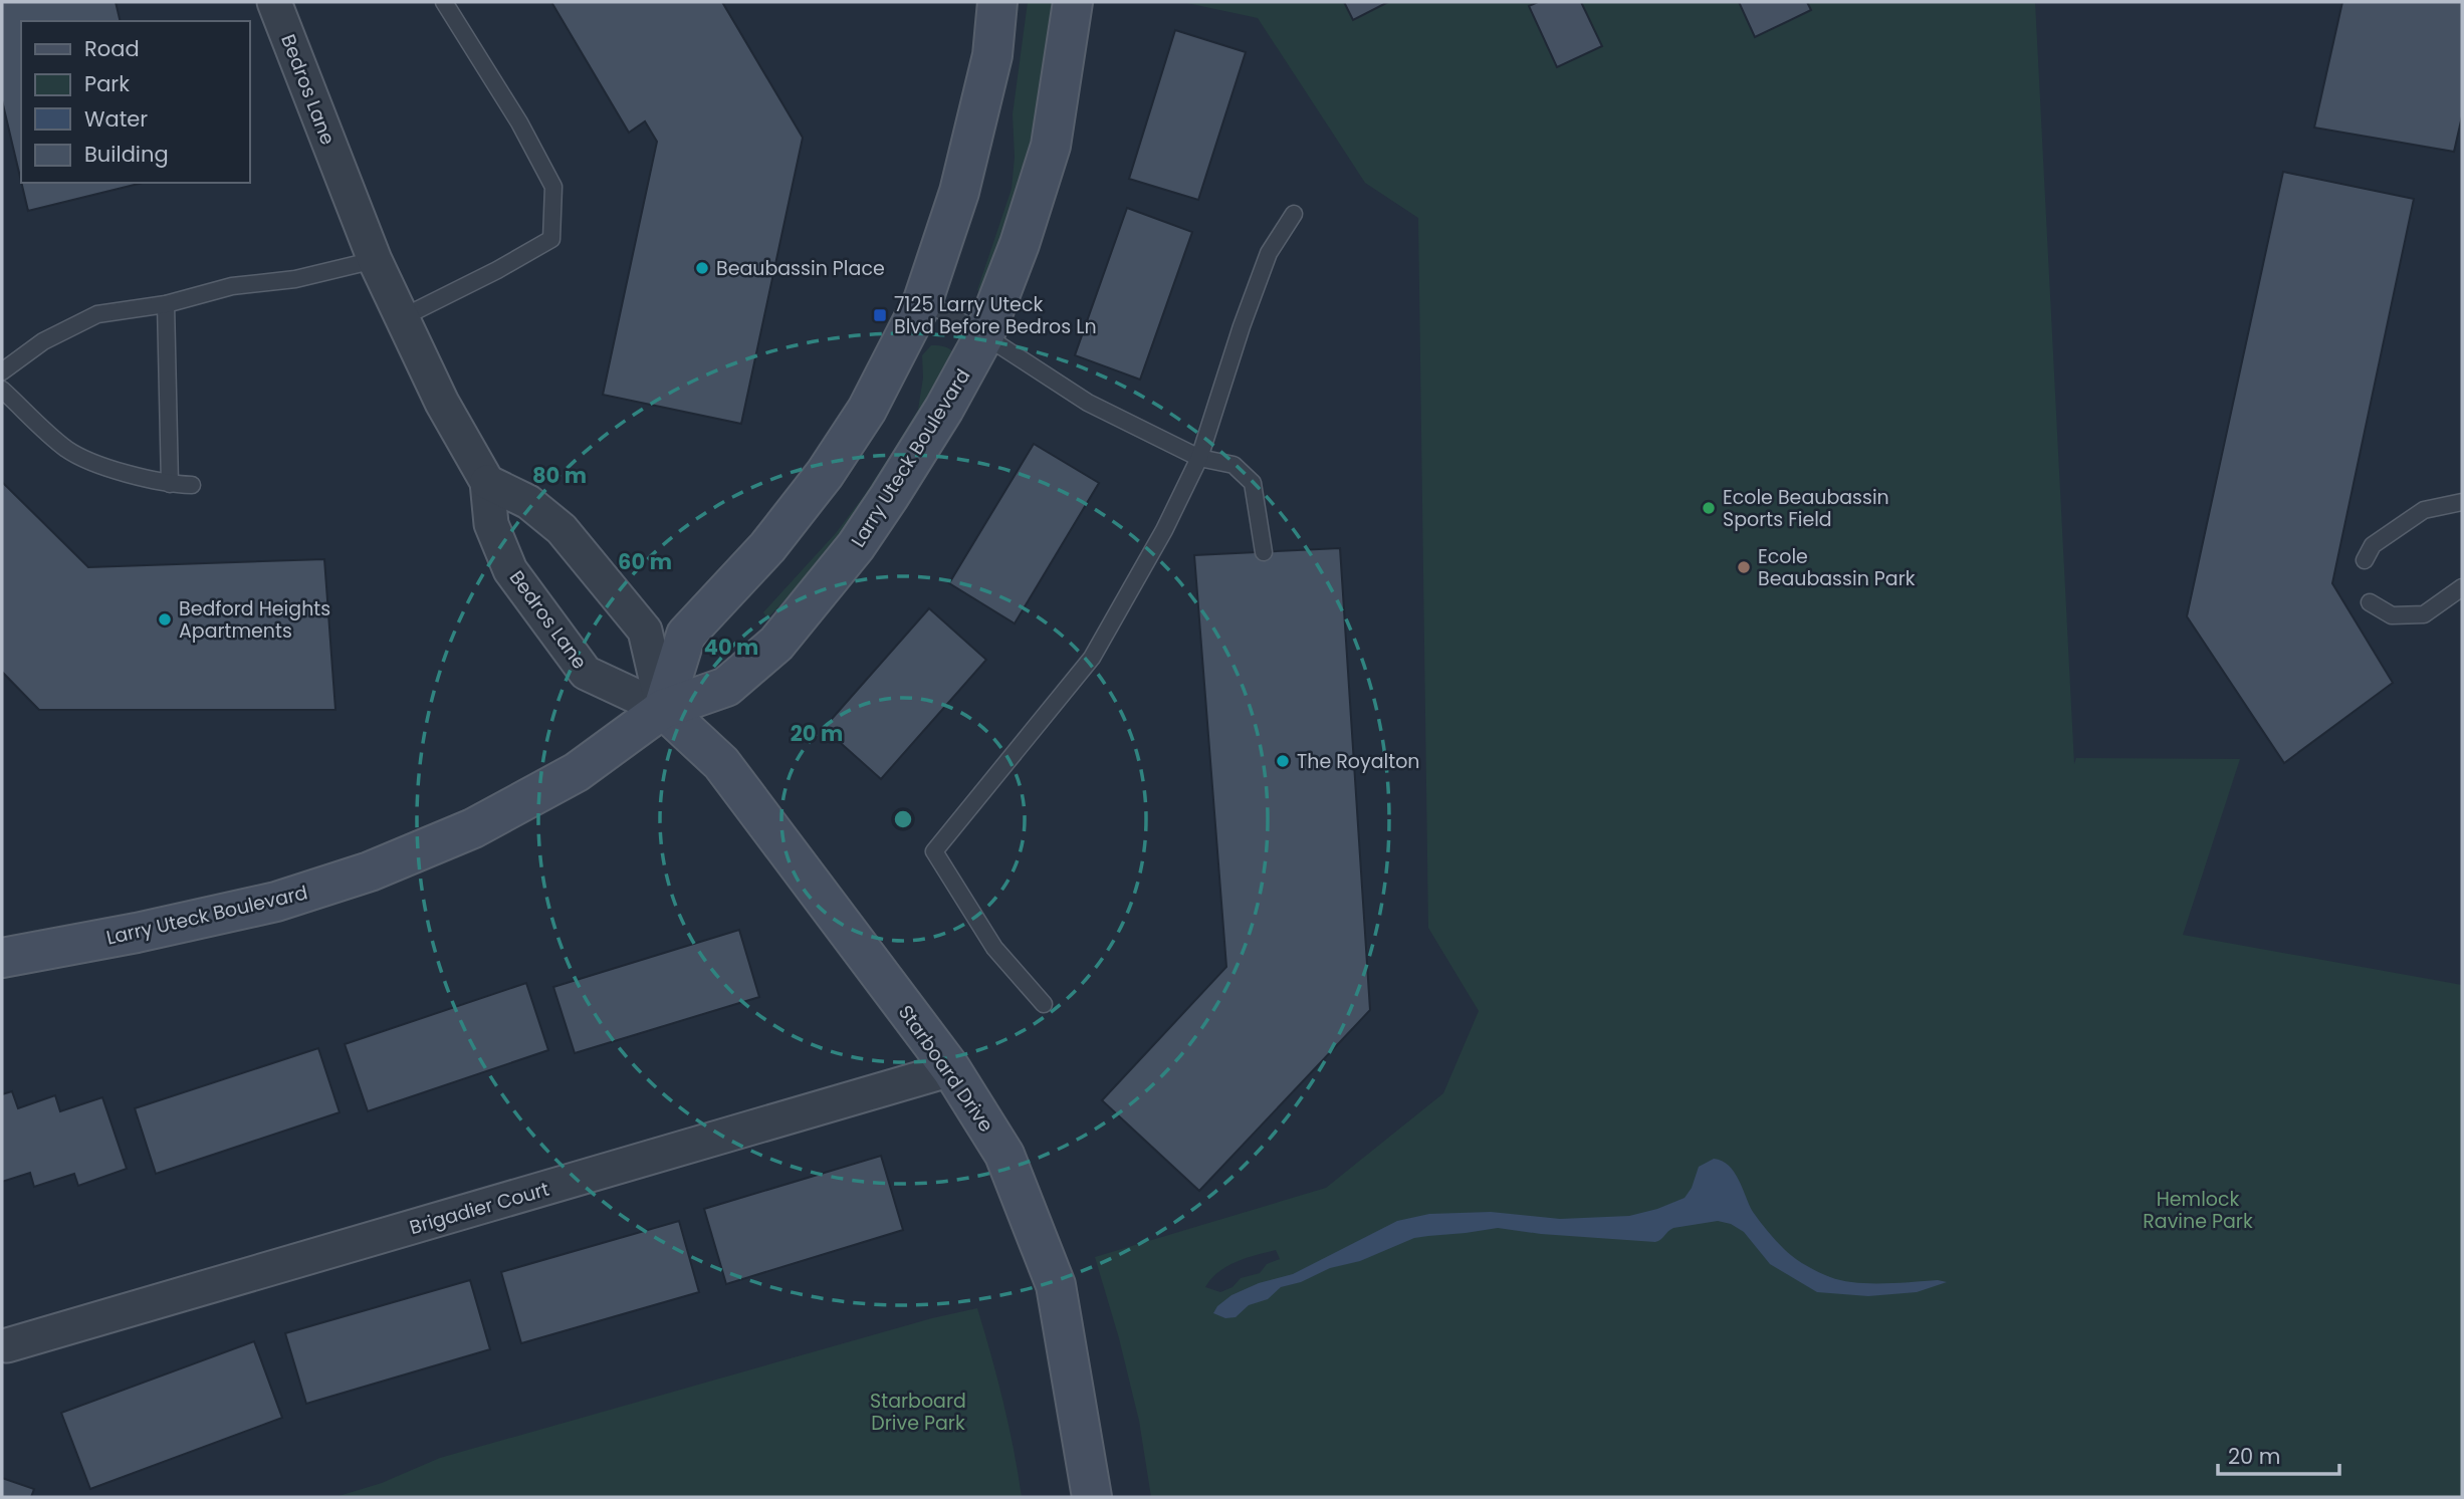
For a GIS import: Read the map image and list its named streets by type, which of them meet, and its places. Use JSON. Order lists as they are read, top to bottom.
{
  "streets": {
    "main road": ["Larry Uteck Boulevard", "Starboard Drive"],
    "street": ["Bedros Lane", "Brigadier Court"]
  },
  "crossings": [
    ["Bedros Lane", "Larry Uteck Boulevard"],
    ["Bedros Lane", "Starboard Drive"],
    ["Larry Uteck Boulevard", "Starboard Drive"],
    ["Starboard Drive", "Brigadier Court"]
  ],
  "parks": ["Hemlock Ravine Park", "Starboard Drive Park"],
  "places": {
    "other": [
      "Beaubassin Place",
      "Ecole Beaubassin Sports Field",
      "Ecole Beaubassin Park",
      "Bedford Heights Apartments",
      "The Royalton"
    ],
    "transit": ["7125 Larry Uteck Blvd Before Bedros Ln"]
  },
  "legend": [
    "Road",
    "Park",
    "Water",
    "Building"
  ],
  "scale_bar": "20 m",
  "rings": [
    "80 m",
    "60 m",
    "40 m",
    "20 m"
  ]
}
